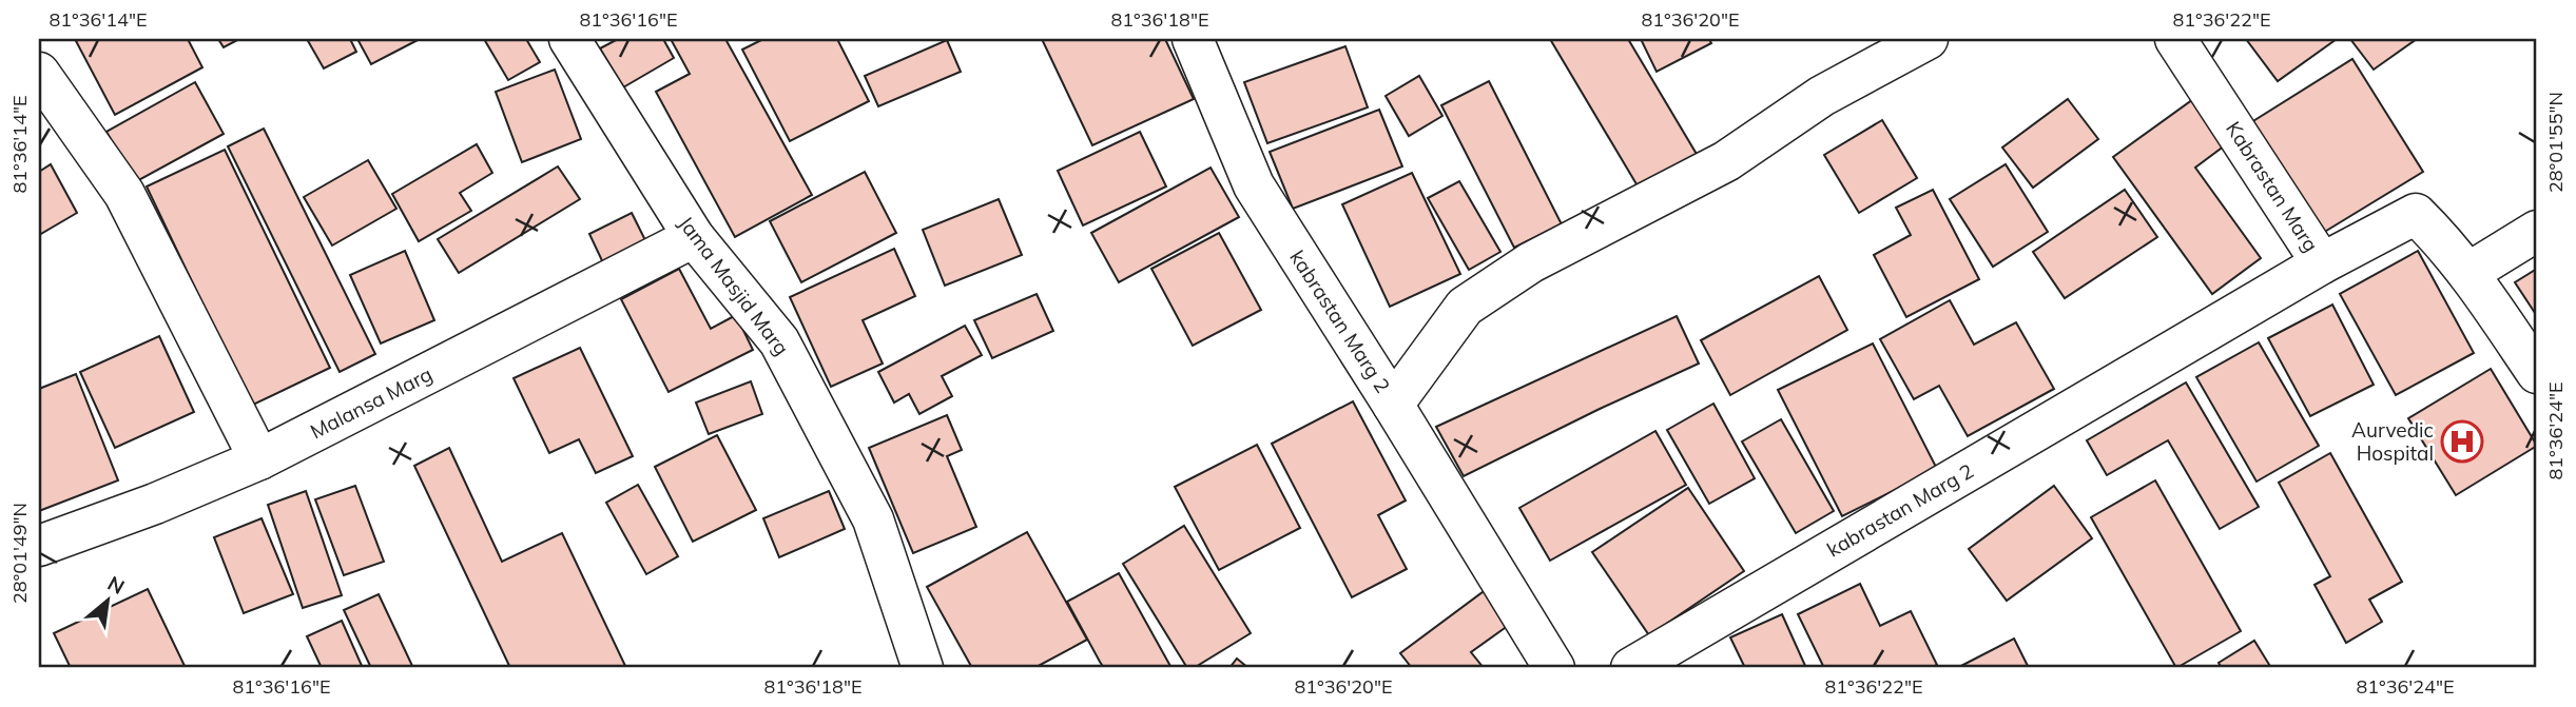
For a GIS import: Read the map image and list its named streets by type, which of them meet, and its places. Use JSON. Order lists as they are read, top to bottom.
{
  "streets": {
    "street": [
      "Kabrastan Marg",
      "Jama Masjid Marg",
      "kabrastan Marg 2",
      "Malansa Marg"
    ]
  },
  "crossings": [
    ["Kabrastan Marg", "kabrastan Marg 2"],
    ["Jama Masjid Marg", "Malansa Marg"]
  ],
  "places": {
    "hospital": ["Aurvedic Hospital"]
  },
  "north": "top right",
  "coordinates": [
    "81°36'14\"E",
    "81°36'16\"E",
    "81°36'18\"E",
    "81°36'20\"E",
    "81°36'22\"E",
    "28°01'55\"N",
    "81°36'24\"E",
    "28°01'49\"N"
  ]
}
